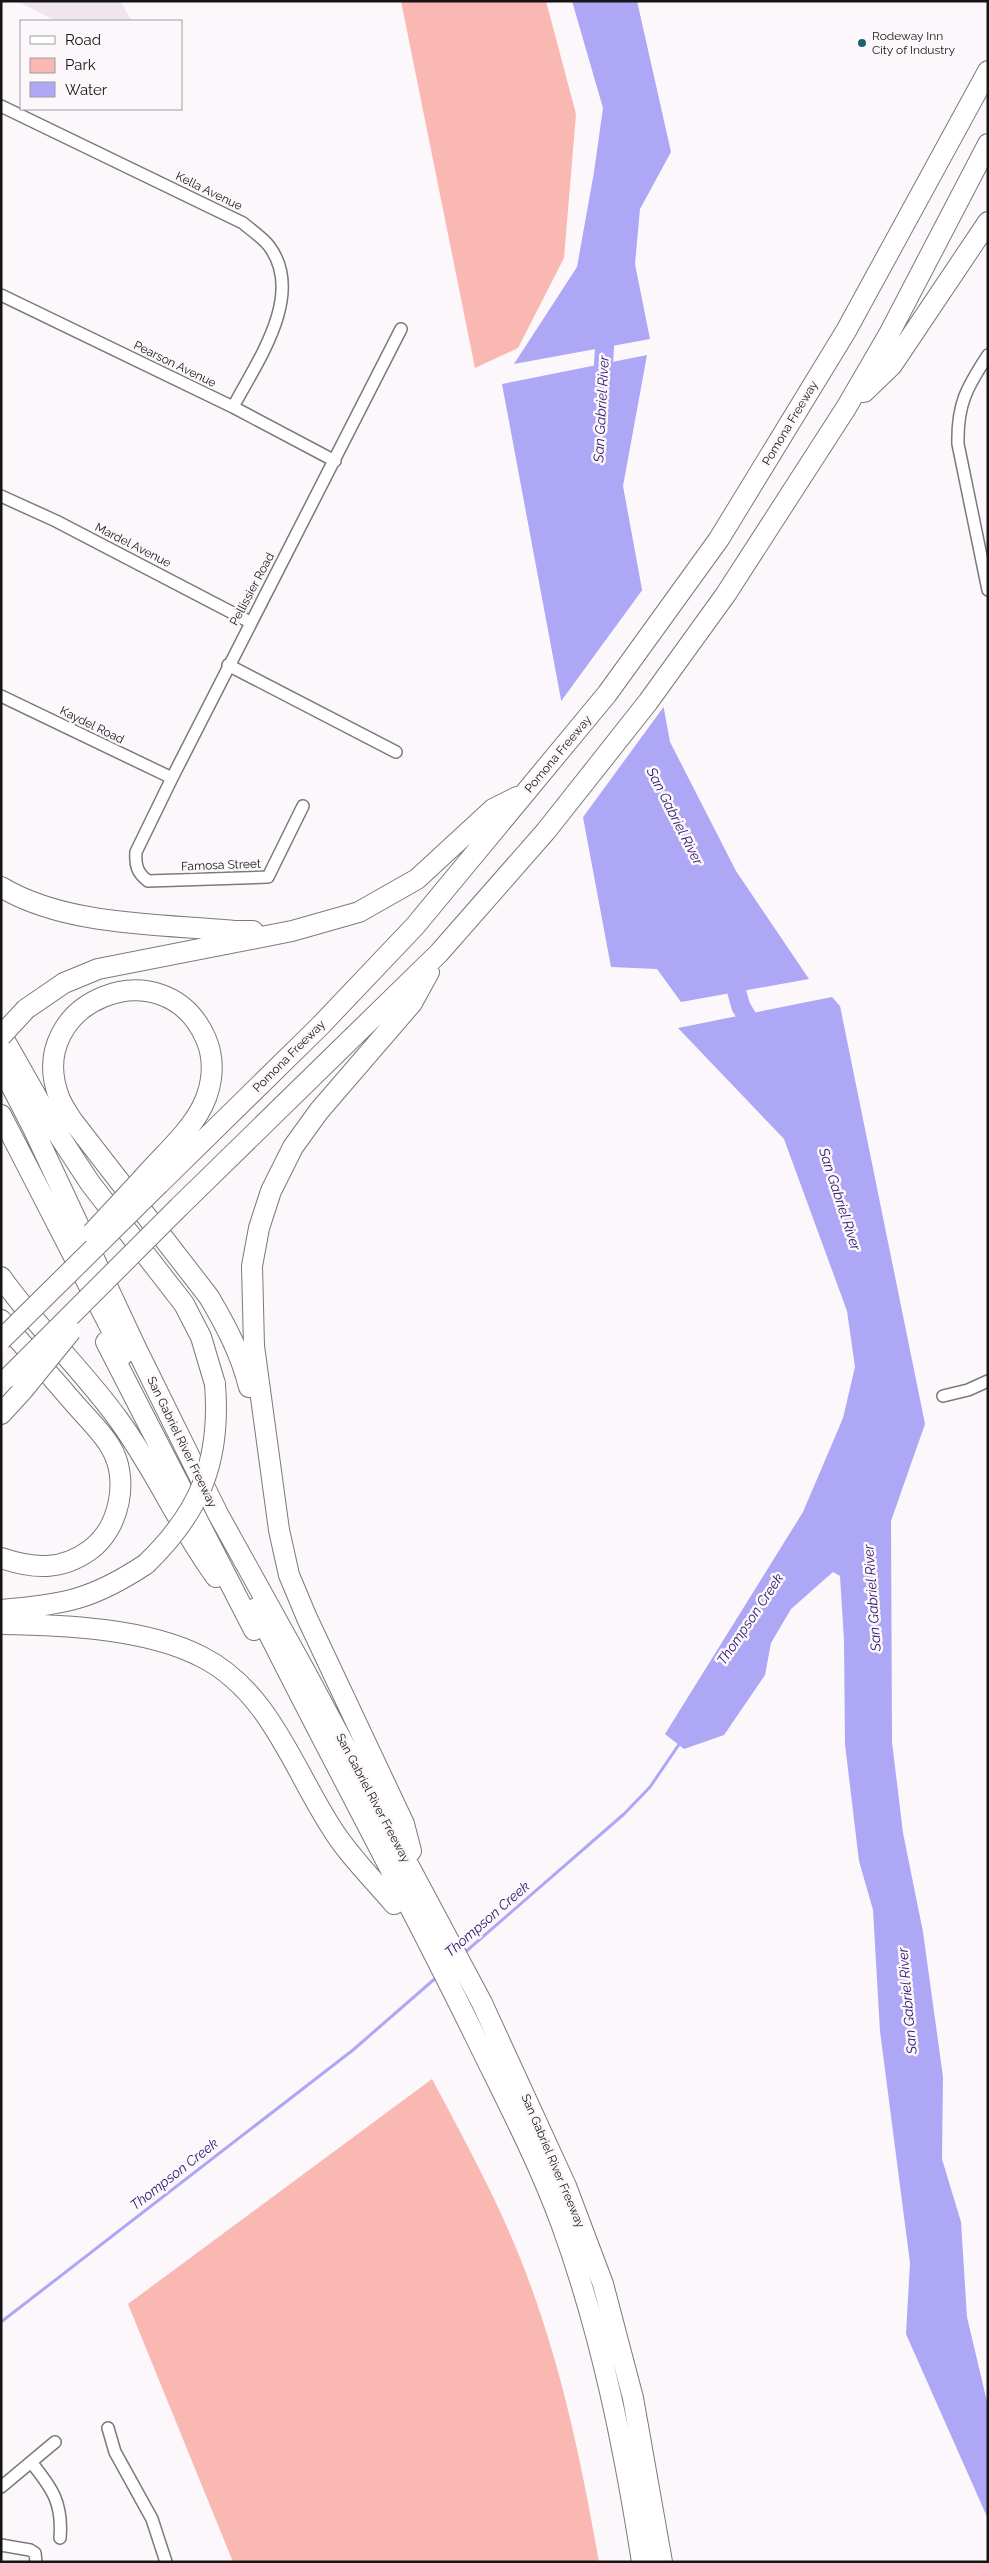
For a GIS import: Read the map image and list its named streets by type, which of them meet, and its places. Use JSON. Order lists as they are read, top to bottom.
{
  "streets": {
    "highway": ["Pomona Freeway", "San Gabriel River Freeway"],
    "street": [
      "Kella Avenue",
      "Pearson Avenue",
      "Mardel Avenue",
      "Pellissier Road",
      "Kaydel Road",
      "Famosa Street"
    ]
  },
  "crossings": [
    ["Kella Avenue", "Pearson Avenue"],
    ["Pearson Avenue", "Pellissier Road"],
    ["Mardel Avenue", "Pellissier Road"],
    ["Pellissier Road", "Kaydel Road"],
    ["Pellissier Road", "Famosa Street"]
  ],
  "water": ["San Gabriel River", "Thompson Creek"],
  "places": ["Rodeway Inn City of Industry"],
  "legend": ["Road", "Park", "Water"]
}
